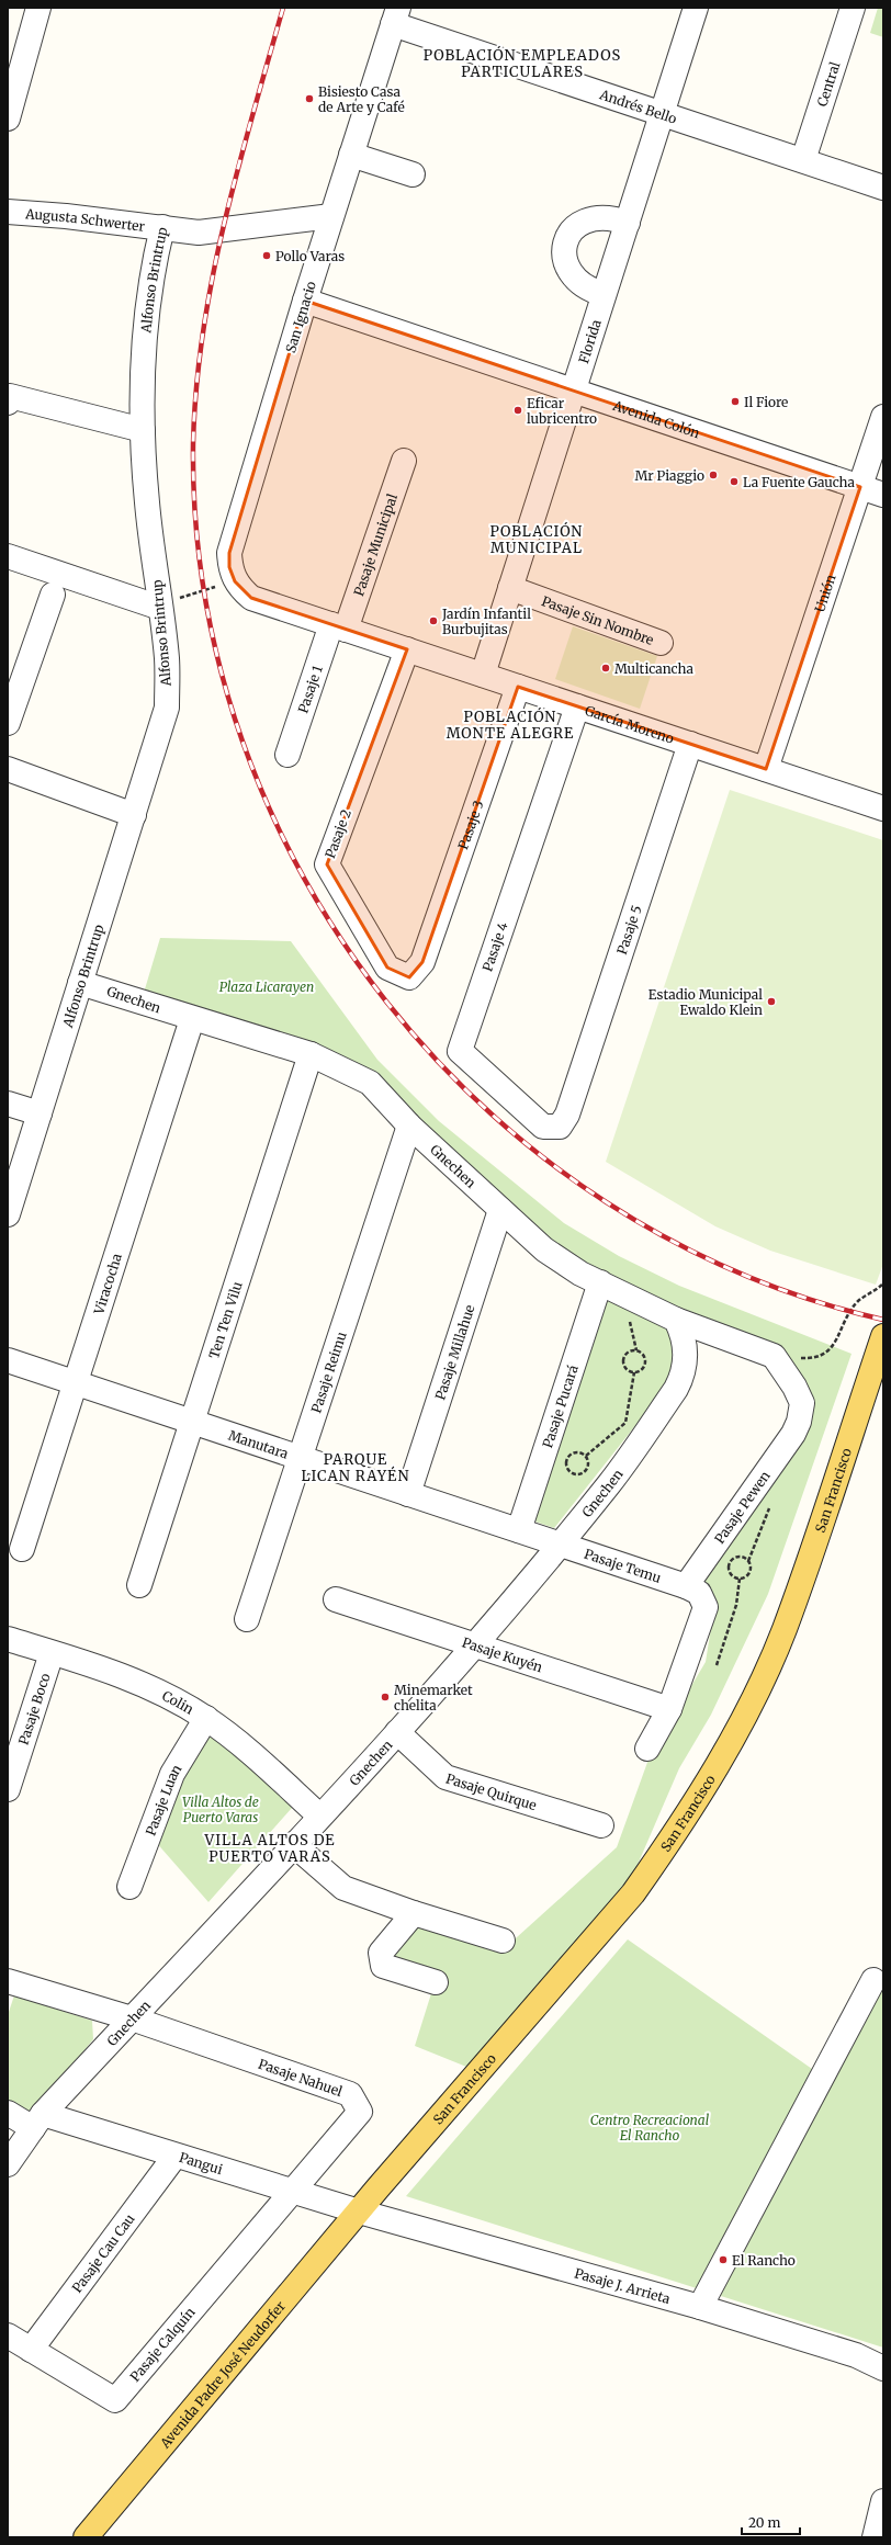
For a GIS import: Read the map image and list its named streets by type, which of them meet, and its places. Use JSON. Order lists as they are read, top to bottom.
{
  "streets": {
    "main road": ["San Francisco", "Avenida Padre José Neudorfer"],
    "street": [
      "Central",
      "Andrés Bello",
      "Augusta Schwerter",
      "Alfonso Brintrup",
      "San Ignacio",
      "Florida",
      "Avenida Colón",
      "Pasaje Municipal",
      "Unión",
      "Pasaje Sin Nombre",
      "Pasaje 1",
      "García Moreno",
      "Pasaje 3",
      "Pasaje 2",
      "Pasaje 5",
      "Pasaje 4",
      "Gnechen",
      "Viracocha",
      "Ten Ten Vilu",
      "Pasaje Millahue",
      "Pasaje Reimu",
      "Pasaje Pucará",
      "Manutara",
      "Pasaje Pewen",
      "Pasaje Temu",
      "Pasaje Kuyén",
      "Colin",
      "Pasaje Boco",
      "Pasaje Quirque",
      "Pasaje Luan",
      "Pasaje Nahuel",
      "Pangui",
      "Pasaje Cau Cau",
      "Pasaje J. Arrieta",
      "Pasaje Calquín"
    ]
  },
  "crossings": [
    ["Central", "Andrés Bello"],
    ["Andrés Bello", "San Ignacio"],
    ["Andrés Bello", "Florida"],
    ["Augusta Schwerter", "Alfonso Brintrup"],
    ["Alfonso Brintrup", "San Ignacio"],
    ["Alfonso Brintrup", "Gnechen"],
    ["San Ignacio", "Avenida Colón"],
    ["San Ignacio", "García Moreno"],
    ["Florida", "Avenida Colón"],
    ["Florida", "Pasaje Sin Nombre"],
    ["Florida", "García Moreno"],
    ["Avenida Colón", "Unión"],
    ["Pasaje Municipal", "Pasaje 1"],
    ["Pasaje Municipal", "García Moreno"],
    ["Unión", "García Moreno"],
    ["Pasaje 1", "García Moreno"],
    ["García Moreno", "Pasaje 3"],
    ["García Moreno", "Pasaje 2"],
    ["García Moreno", "Pasaje 5"],
    ["García Moreno", "Pasaje 4"],
    ["Pasaje 3", "Pasaje 2"],
    ["Pasaje 5", "Pasaje 4"],
    ["Gnechen", "Viracocha"],
    ["Gnechen", "Ten Ten Vilu"],
    ["Gnechen", "Pasaje Millahue"],
    ["Gnechen", "Pasaje Reimu"],
    ["Gnechen", "Pasaje Pucará"],
    ["Gnechen", "Manutara"],
    ["Gnechen", "Pasaje Temu"],
    ["Gnechen", "Pasaje Kuyén"],
    ["Gnechen", "Colin"],
    ["Gnechen", "Pasaje Quirque"],
    ["Gnechen", "Pasaje Nahuel"],
    ["Gnechen", "Pangui"],
    ["Viracocha", "Manutara"],
    ["Ten Ten Vilu", "Manutara"],
    ["Pasaje Millahue", "Manutara"],
    ["Pasaje Reimu", "Manutara"],
    ["Pasaje Pucará", "Manutara"],
    ["Manutara", "Pasaje Temu"],
    ["San Francisco", "Pangui"],
    ["San Francisco", "Pasaje J. Arrieta"],
    ["San Francisco", "Avenida Padre José Neudorfer"],
    ["Pasaje Pewen", "Pasaje Temu"],
    ["Colin", "Pasaje Boco"],
    ["Colin", "Pasaje Luan"],
    ["Pasaje Nahuel", "Pangui"],
    ["Pasaje Nahuel", "Pasaje Calquín"],
    ["Pangui", "Pasaje Cau Cau"],
    ["Pangui", "Pasaje J. Arrieta"],
    ["Pangui", "Pasaje Calquín"],
    ["Pangui", "Avenida Padre José Neudorfer"],
    ["Pasaje Cau Cau", "Pasaje Calquín"],
    ["Pasaje J. Arrieta", "Avenida Padre José Neudorfer"]
  ],
  "districts": [
    "POBLACIÓN EMPLEADOS PARTICULARES",
    "POBLACIÓN MUNICIPAL",
    "POBLACIÓN MONTE ALEGRE",
    "PARQUE LICAN RAYÉN",
    "VILLA ALTOS DE PUERTO VARAS"
  ],
  "parks": ["Plaza Licarayen", "Villa Altos de Puerto Varas", "Centro Recreacional El Rancho"],
  "places": [
    "Bisiesto Casa de Arte y Café",
    "Pollo Varas",
    "Il Fiore",
    "Eficar lubricentro",
    "Mr Piaggio",
    "La Fuente Gaucha",
    "Jardín Infantil Burbujitas",
    "Multicancha",
    "Estadio Municipal Ewaldo Klein",
    "Minemarket chelita",
    "El Rancho"
  ],
  "scale_bar": "20 m"
}
